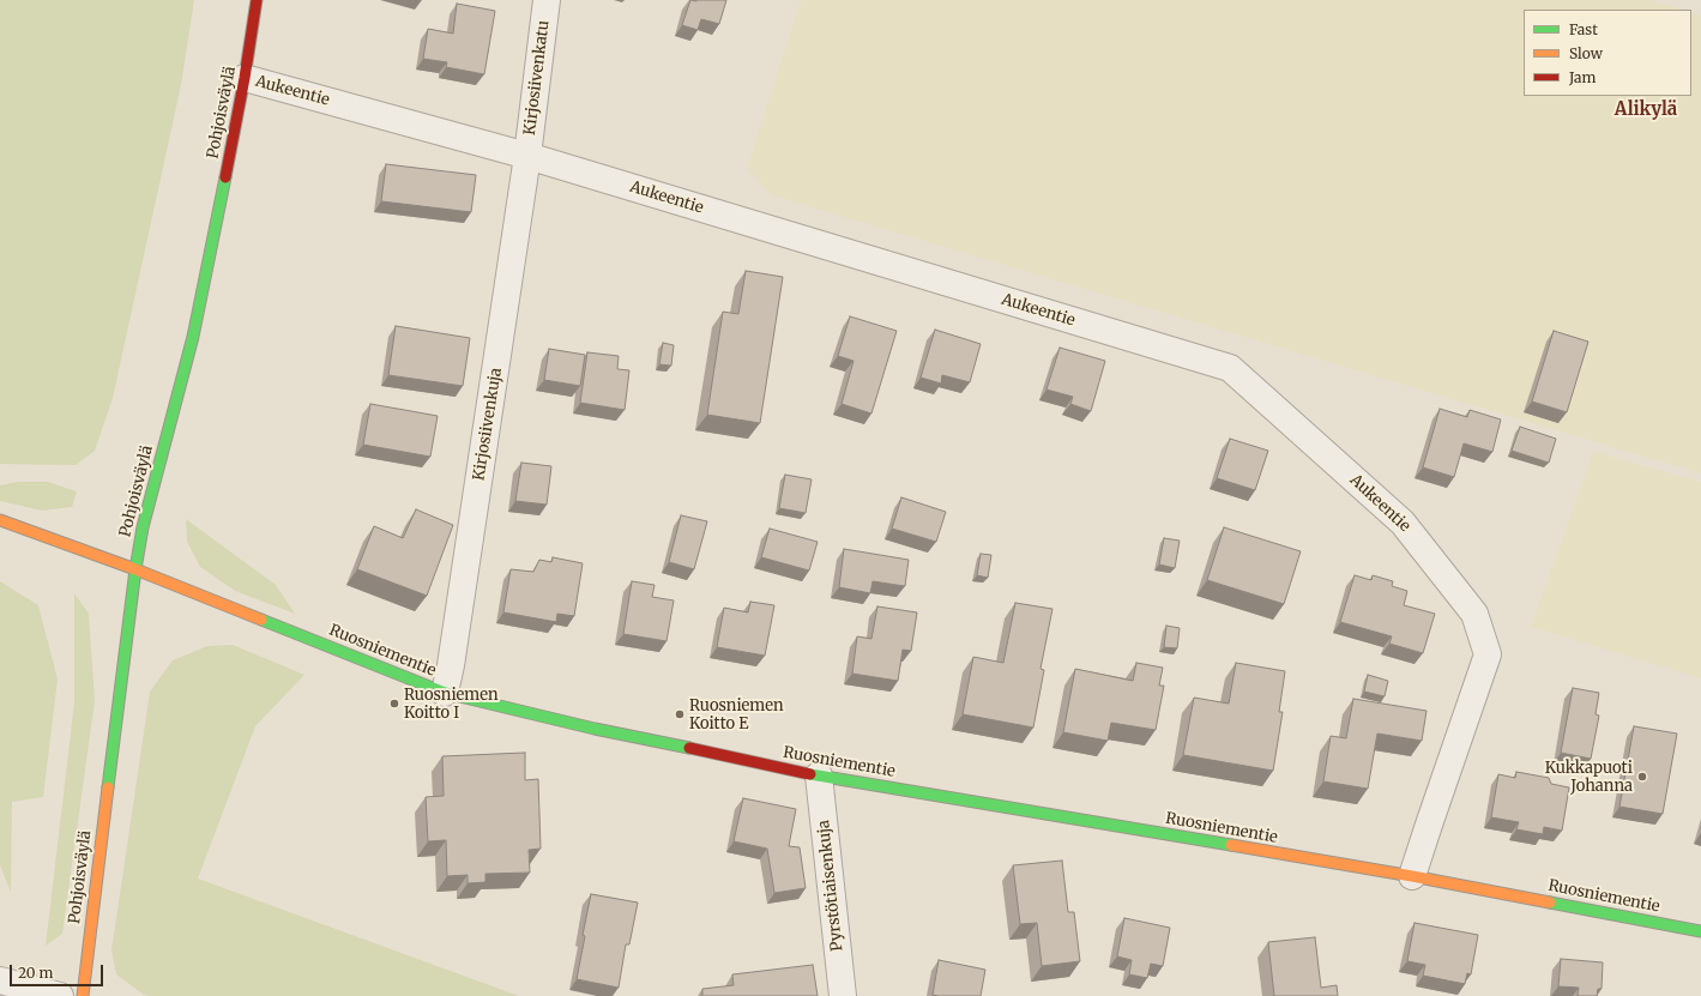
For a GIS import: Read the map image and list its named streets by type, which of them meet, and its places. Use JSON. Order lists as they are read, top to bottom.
{
  "streets": {
    "street": [
      "Kirjosiivenkatu",
      "Aukeentie",
      "Pohjoisväylä",
      "Kirjosiivenkuja",
      "Ruosniementie",
      "Pyrstötiaisenkuja"
    ]
  },
  "crossings": [
    ["Kirjosiivenkatu", "Aukeentie"],
    ["Kirjosiivenkatu", "Kirjosiivenkuja"],
    ["Aukeentie", "Pohjoisväylä"],
    ["Aukeentie", "Kirjosiivenkuja"],
    ["Aukeentie", "Ruosniementie"],
    ["Pohjoisväylä", "Ruosniementie"],
    ["Kirjosiivenkuja", "Ruosniementie"],
    ["Ruosniementie", "Pyrstötiaisenkuja"]
  ],
  "districts": ["Alikylä"],
  "places": ["Ruosniemen Koitto I", "Ruosniemen Koitto E", "Kukkapuoti Johanna"],
  "legend": ["Fast", "Slow", "Jam"],
  "scale_bar": "20 m"
}
